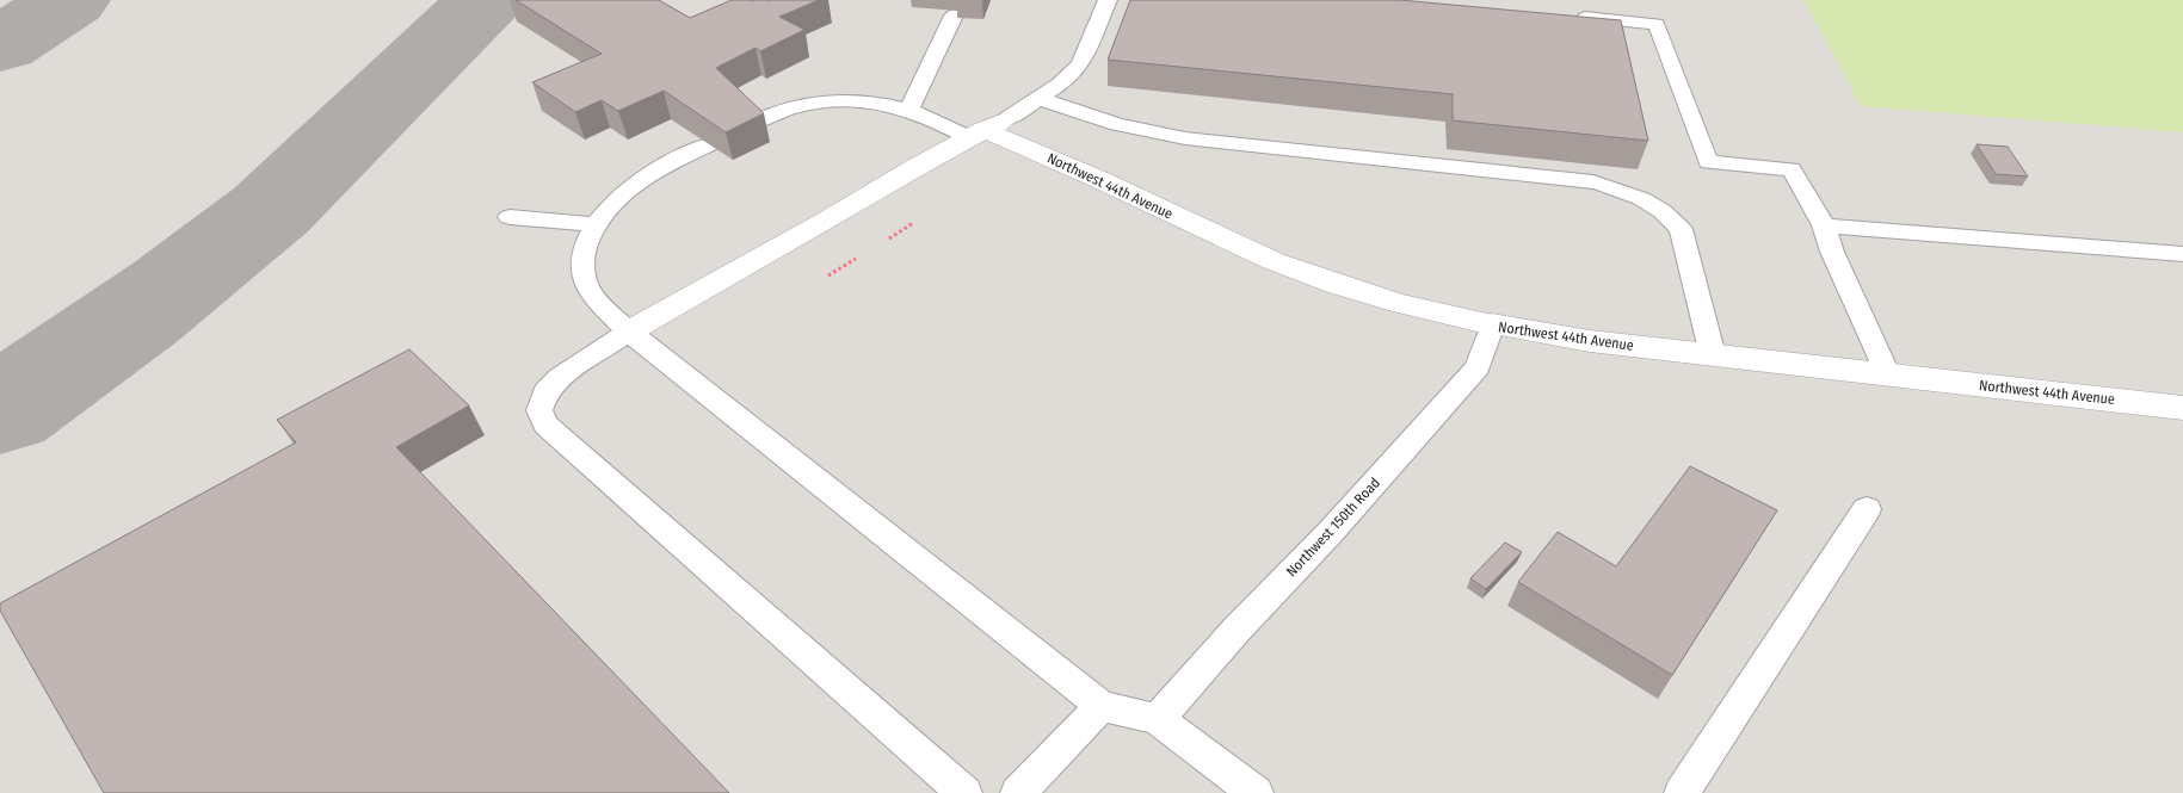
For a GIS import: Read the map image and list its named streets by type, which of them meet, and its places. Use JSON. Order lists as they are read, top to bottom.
{
  "streets": {
    "street": ["Northwest 44th Avenue"],
    "lane": ["Northwest 150th Road"]
  },
  "crossings": [
    ["Northwest 44th Avenue", "Northwest 150th Road"]
  ]
}
